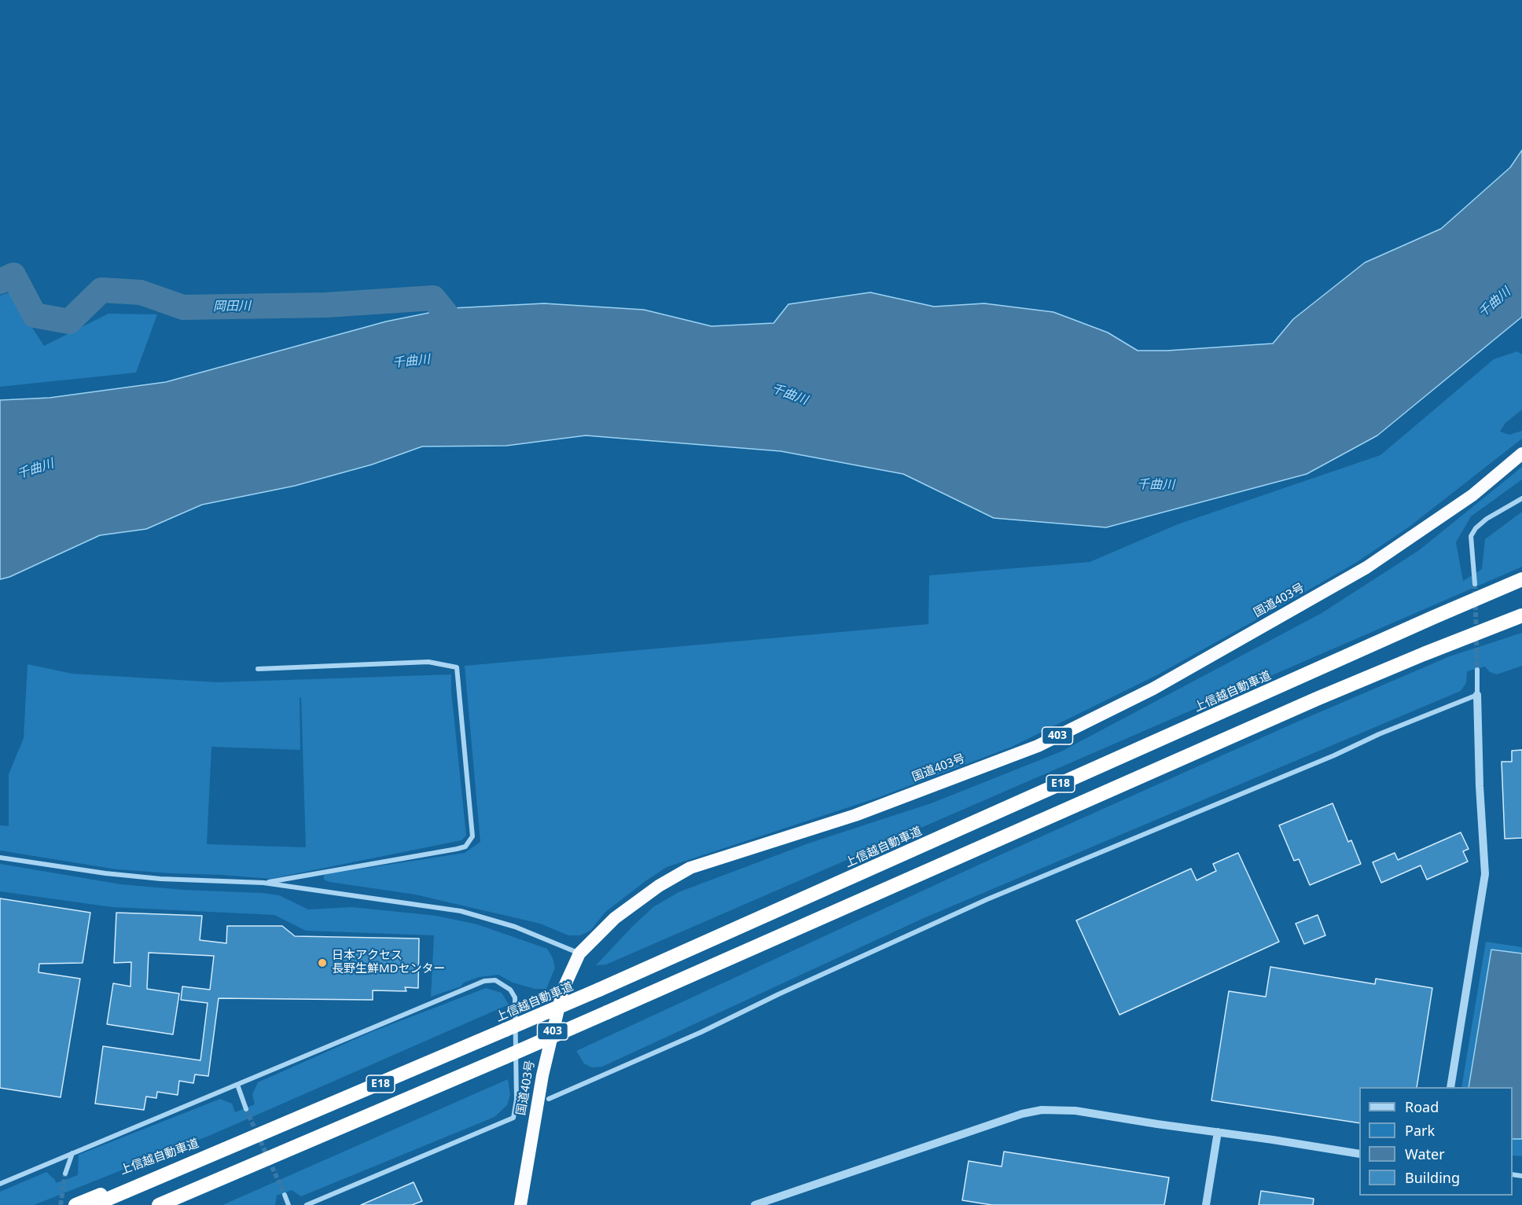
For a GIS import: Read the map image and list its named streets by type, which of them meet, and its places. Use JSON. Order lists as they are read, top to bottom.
{
  "streets": {
    "highway": [
      "国道403号",
      "上信越自動車道",
      "403",
      "E18"
    ]
  },
  "water": ["千曲川", "岡田川"],
  "places": ["日本アクセス 長野生鮮MDセンター"],
  "legend": [
    "Road",
    "Park",
    "Water",
    "Building"
  ]
}
